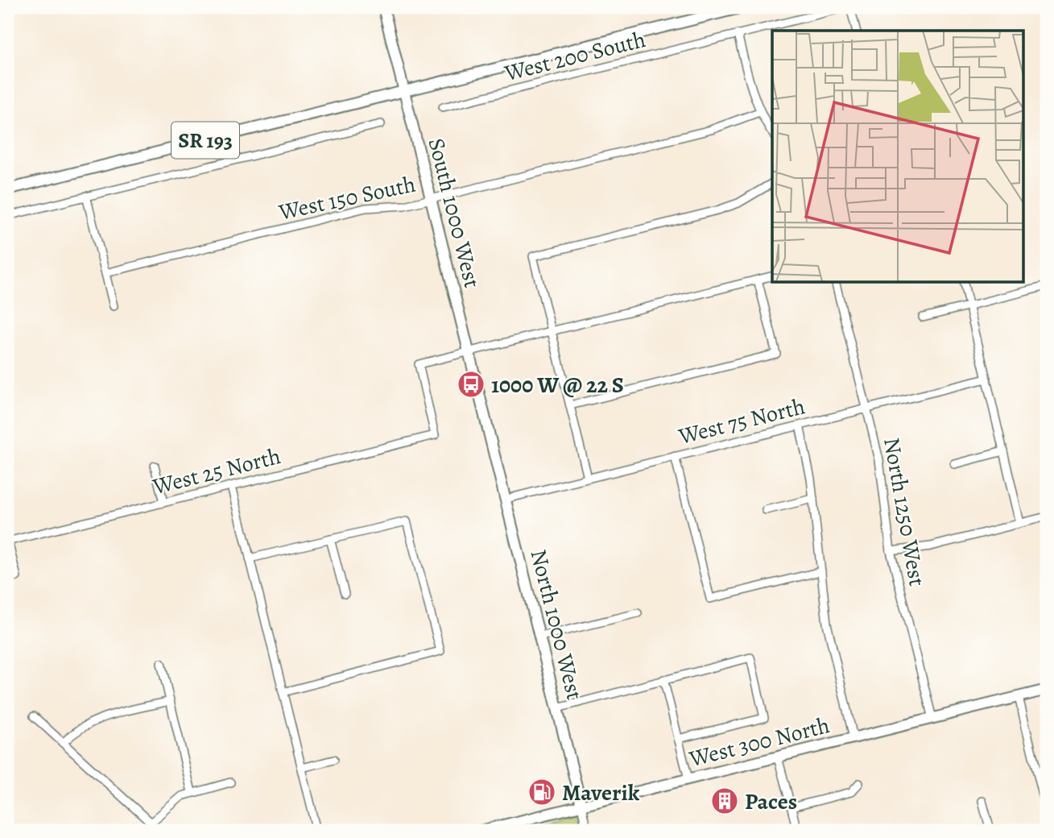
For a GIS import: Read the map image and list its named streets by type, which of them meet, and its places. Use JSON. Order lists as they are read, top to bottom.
{
  "streets": {
    "main road": [
      "SR 193",
      "South 1000 West",
      "North 1000 West",
      "West 300 North"
    ],
    "street": [
      "West 200 South",
      "West 150 South",
      "West 75 North",
      "West 25 North",
      "North 1250 West"
    ]
  },
  "crossings": [
    ["SR 193", "South 1000 West"],
    ["West 150 South", "South 1000 West"],
    ["South 1000 West", "West 25 North"],
    ["South 1000 West", "North 1000 West"],
    ["West 75 North", "North 1250 West"],
    ["West 75 North", "North 1000 West"],
    ["North 1250 West", "West 300 North"],
    ["North 1000 West", "West 300 North"]
  ],
  "places": {
    "bus stop": ["1000 W @ 22 S"],
    "fuel station": ["Maverik"],
    "building": ["Paces"]
  }
}
